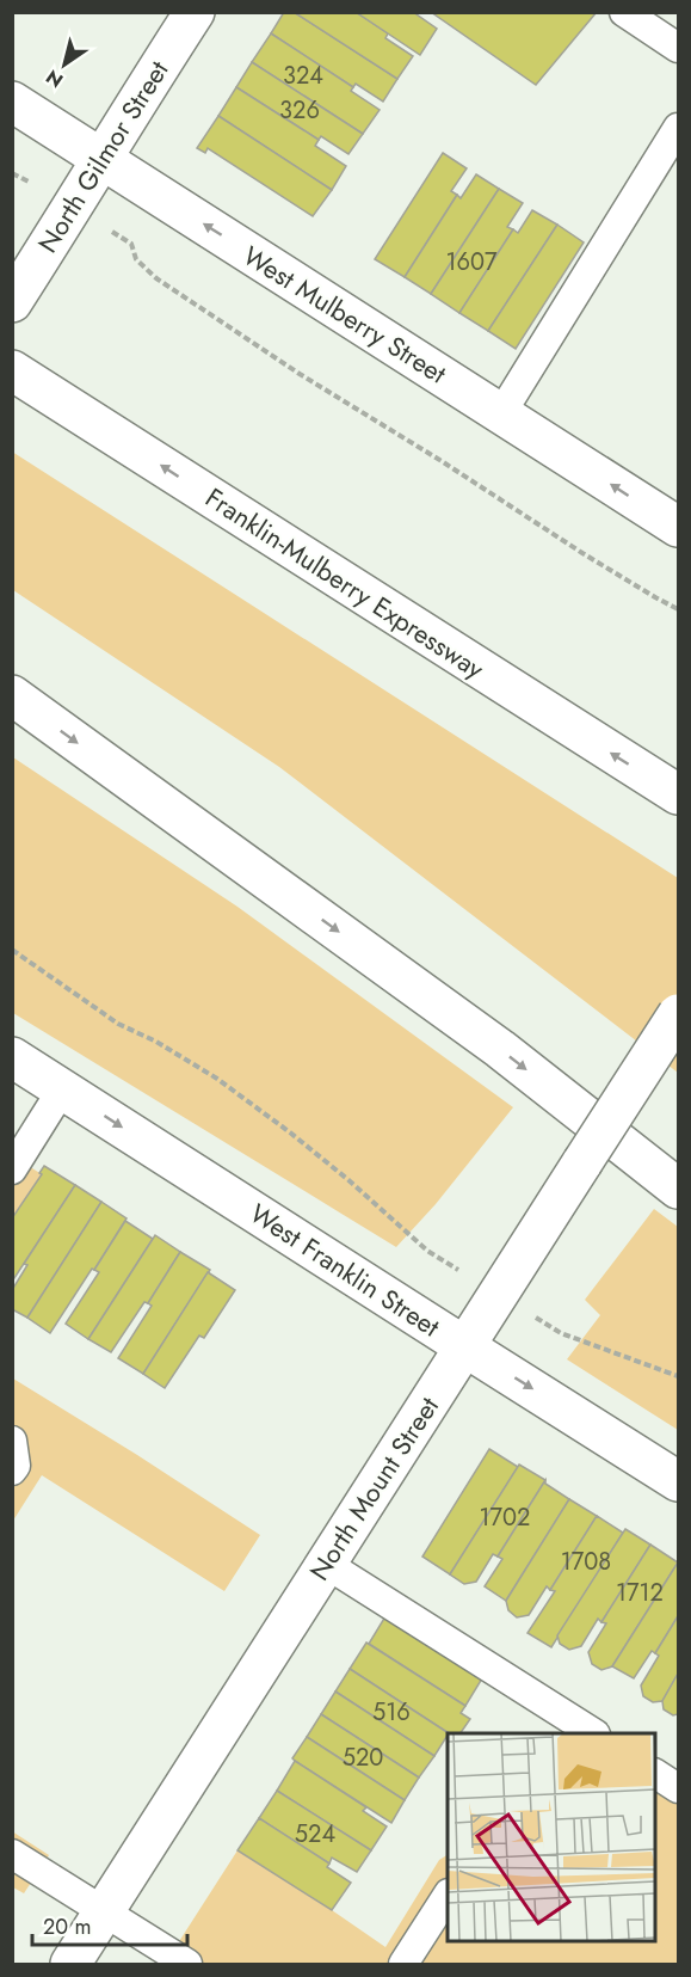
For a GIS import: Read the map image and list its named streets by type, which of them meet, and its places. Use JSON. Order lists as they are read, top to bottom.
{
  "streets": {
    "main road": [
      "North Gilmor Street",
      "West Mulberry Street",
      "Franklin-Mulberry Expressway",
      "West Franklin Street",
      "North Mount Street"
    ]
  },
  "crossings": [
    ["North Gilmor Street", "West Mulberry Street"],
    ["West Franklin Street", "North Mount Street"]
  ],
  "one_way": ["West Mulberry Street"],
  "house_numbers": [
    "324",
    "326",
    "1607",
    "1702",
    "1708",
    "1712",
    "516",
    "520",
    "524"
  ],
  "scale_bar": "20 m",
  "north": "bottom left"
}
